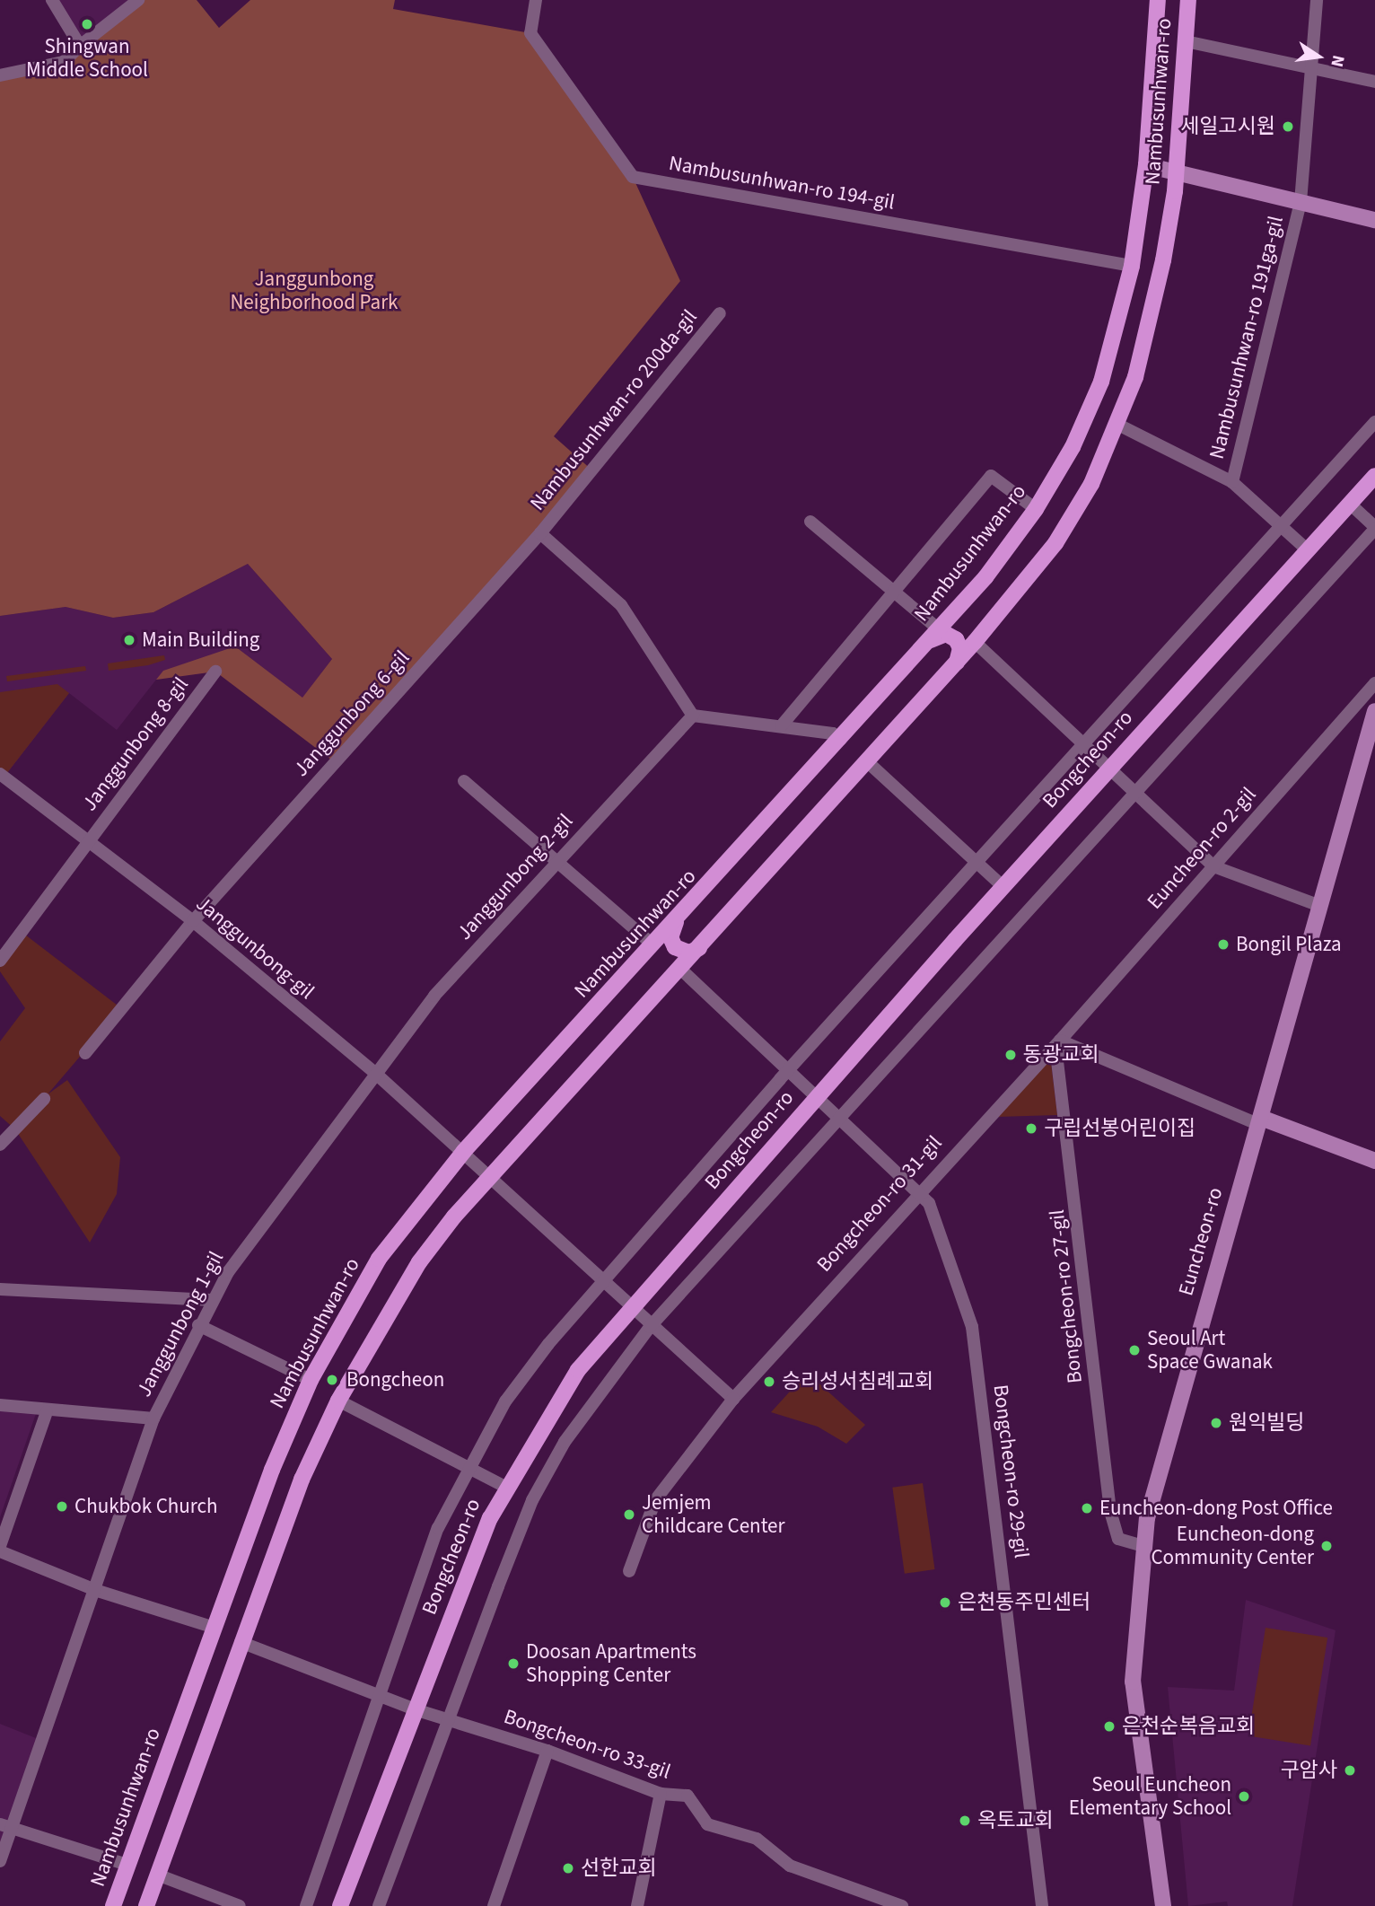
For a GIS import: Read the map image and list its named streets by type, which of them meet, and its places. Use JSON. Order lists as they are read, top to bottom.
{
  "streets": {
    "main road": ["Nambusunhwan-ro", "Bongcheon-ro", "Euncheon-ro"],
    "street": [
      "Nambusunhwan-ro 194-gil",
      "Nambusunhwan-ro 191ga-gil",
      "Nambusunhwan-ro 200da-gil",
      "Janggunbong 6-gil",
      "Janggunbong 8-gil",
      "Euncheon-ro 2-gil",
      "Janggunbong 2-gil",
      "Janggunbong-gil",
      "Bongcheon-ro 31-gil",
      "Bongcheon-ro 27-gil",
      "Janggunbong 1-gil",
      "Bongcheon-ro 29-gil",
      "Bongcheon-ro 33-gil"
    ]
  },
  "crossings": [
    ["Nambusunhwan-ro", "Nambusunhwan-ro 194-gil"],
    ["Nambusunhwan-ro", "Janggunbong-gil"],
    ["Nambusunhwan-ro 200da-gil", "Janggunbong 6-gil"],
    ["Janggunbong 6-gil", "Janggunbong-gil"],
    ["Janggunbong 8-gil", "Janggunbong-gil"],
    ["Bongcheon-ro", "Bongcheon-ro 29-gil"],
    ["Bongcheon-ro", "Bongcheon-ro 33-gil"],
    ["Euncheon-ro 2-gil", "Bongcheon-ro 31-gil"],
    ["Euncheon-ro 2-gil", "Bongcheon-ro 27-gil"],
    ["Janggunbong 2-gil", "Janggunbong-gil"],
    ["Janggunbong 2-gil", "Janggunbong 1-gil"],
    ["Janggunbong-gil", "Janggunbong 1-gil"],
    ["Bongcheon-ro 31-gil", "Bongcheon-ro 27-gil"],
    ["Bongcheon-ro 31-gil", "Bongcheon-ro 29-gil"],
    ["Euncheon-ro", "Bongcheon-ro 27-gil"]
  ],
  "parks": ["Janggunbong Neighborhood Park"],
  "places": [
    "Shingwan Middle School",
    "세일고시원",
    "Main Building",
    "Bongil Plaza",
    "동광교회",
    "구립선봉어린이집",
    "Seoul Art Space Gwanak",
    "Bongcheon",
    "승리성서침례교회",
    "원익빌딩",
    "Chukbok Church",
    "Euncheon-dong Post Office",
    "Jemjem Childcare Center",
    "Euncheon-dong Community Center",
    "은천동주민센터",
    "Doosan Apartments Shopping Center",
    "은천순복음교회",
    "구암사",
    "Seoul Euncheon Elementary School",
    "옥토교회",
    "선한교회"
  ],
  "north": "right"
}
